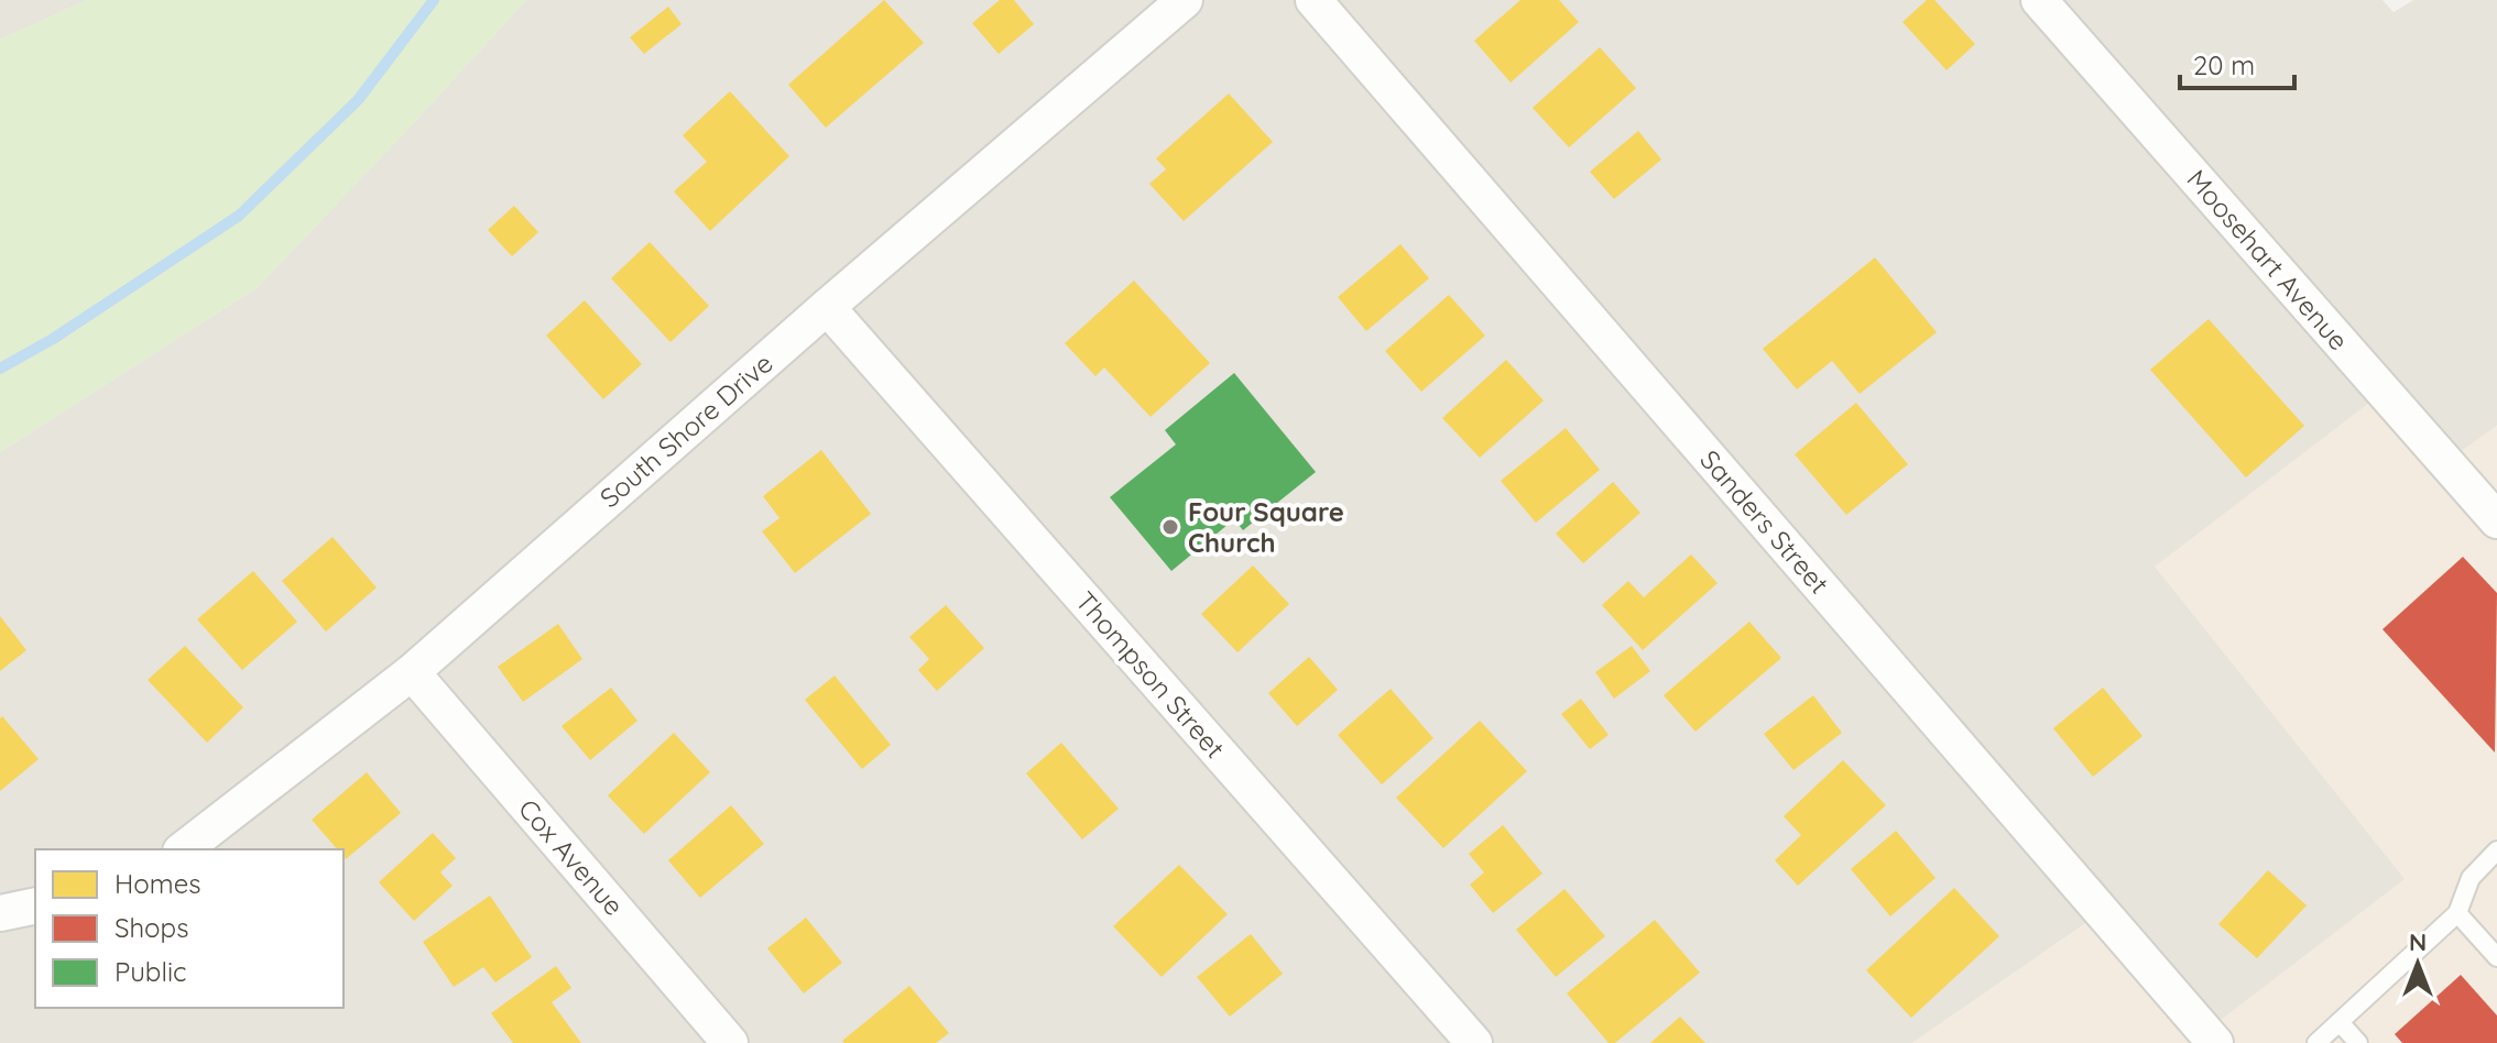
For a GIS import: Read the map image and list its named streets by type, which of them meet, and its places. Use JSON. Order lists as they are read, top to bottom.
{
  "streets": {
    "street": [
      "Moosehart Avenue",
      "South Shore Drive",
      "Sanders Street",
      "Thompson Street",
      "Cox Avenue"
    ]
  },
  "crossings": [
    ["South Shore Drive", "Thompson Street"],
    ["South Shore Drive", "Cox Avenue"]
  ],
  "places": ["Four Square Church"],
  "legend": ["Homes", "Shops", "Public"],
  "scale_bar": "20 m",
  "north": "top"
}
